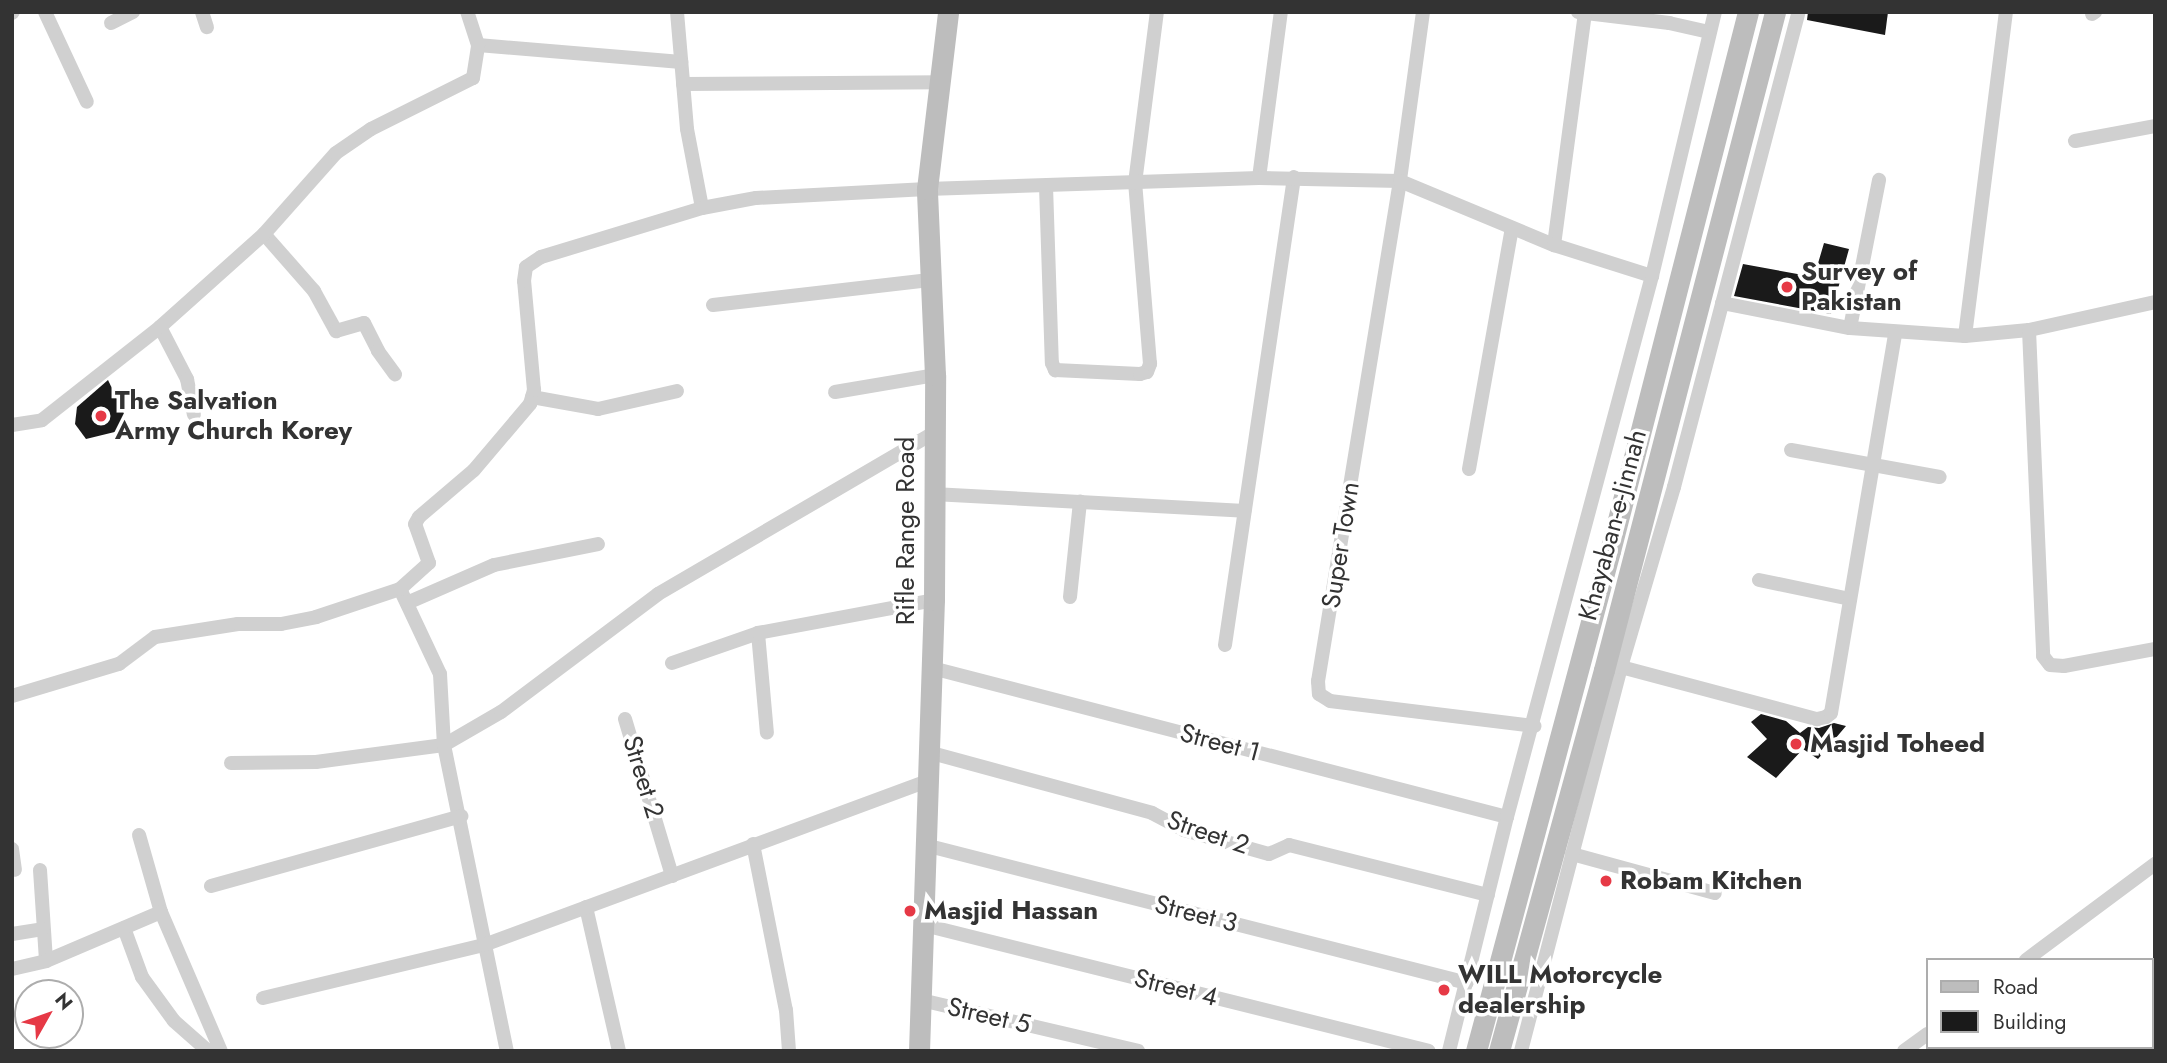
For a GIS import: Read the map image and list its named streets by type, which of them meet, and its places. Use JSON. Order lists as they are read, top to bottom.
{
  "streets": {
    "main road": ["Khayaban-e-Jinnah", "Rifle Range Road"],
    "street": [
      "Super Town",
      "Street 1",
      "Street 2",
      "Street 3",
      "Street 4",
      "Street 5"
    ]
  },
  "crossings": [
    ["Rifle Range Road", "Street 1"],
    ["Rifle Range Road", "Street 2"],
    ["Rifle Range Road", "Street 3"],
    ["Rifle Range Road", "Street 4"],
    ["Rifle Range Road", "Street 5"]
  ],
  "places": [
    "Survey of Pakistan",
    "The Salvation Army Church Korey",
    "Masjid Toheed",
    "Robam Kitchen",
    "Masjid Hassan",
    "WILL Motorcycle dealership"
  ],
  "legend": ["Road", "Building"],
  "north": "top right"
}
